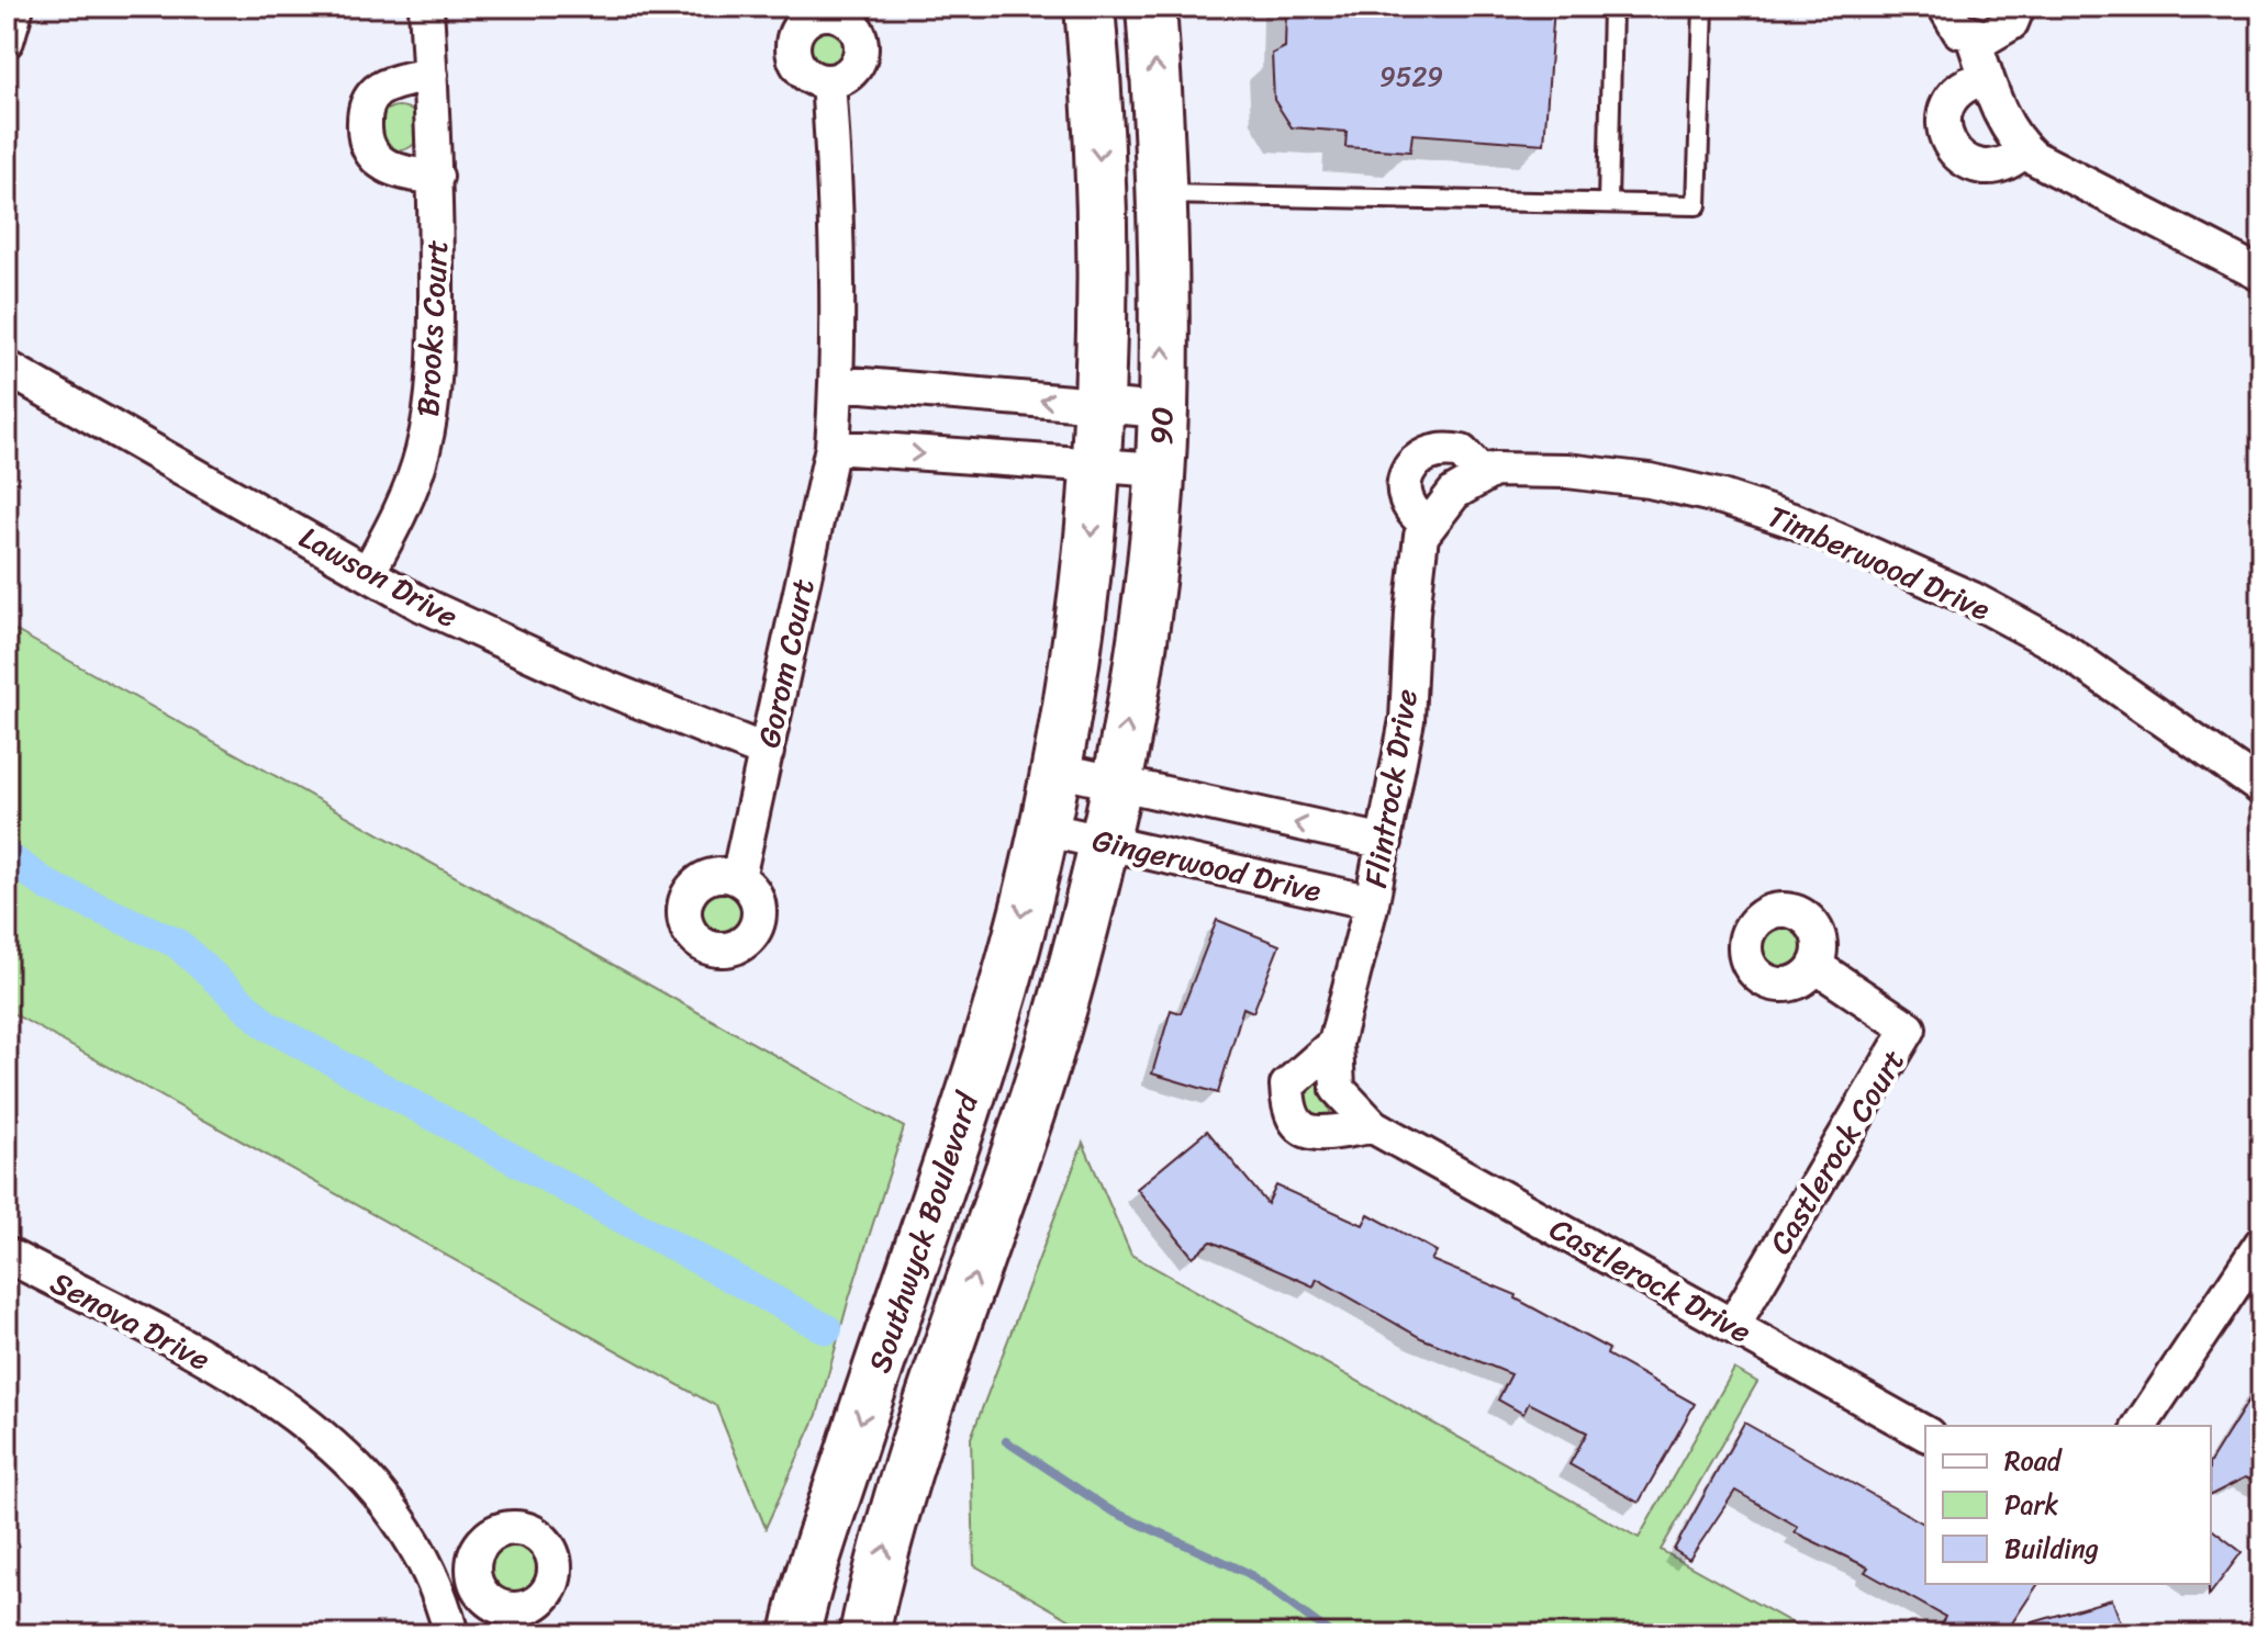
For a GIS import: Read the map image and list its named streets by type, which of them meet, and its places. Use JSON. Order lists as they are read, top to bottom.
{
  "streets": {
    "street": [
      "Brooks Court",
      "90",
      "Timberwood Drive",
      "Lawson Drive",
      "Gorom Court",
      "Flintrock Drive",
      "Gingerwood Drive",
      "Castlerock Court",
      "Southwyck Boulevard",
      "Castlerock Drive",
      "Senova Drive"
    ]
  },
  "crossings": [
    ["Brooks Court", "Lawson Drive"],
    ["90", "Gingerwood Drive"],
    ["90", "Southwyck Boulevard"],
    ["Timberwood Drive", "Flintrock Drive"],
    ["Lawson Drive", "Gorom Court"],
    ["Flintrock Drive", "Gingerwood Drive"],
    ["Flintrock Drive", "Castlerock Drive"],
    ["Gingerwood Drive", "Southwyck Boulevard"],
    ["Castlerock Court", "Castlerock Drive"]
  ],
  "house_numbers": ["9529"],
  "legend": ["Road", "Park", "Building"]
}
